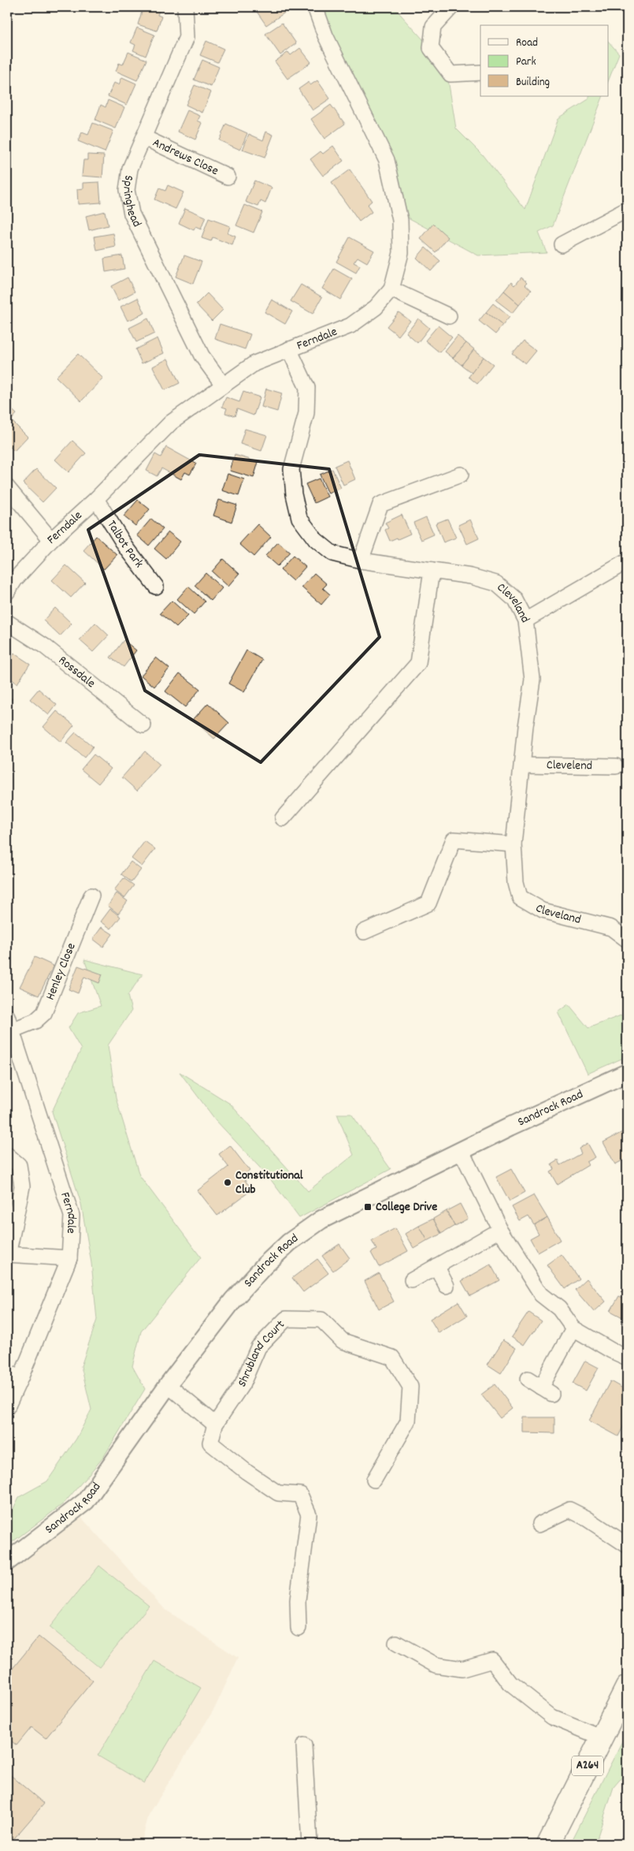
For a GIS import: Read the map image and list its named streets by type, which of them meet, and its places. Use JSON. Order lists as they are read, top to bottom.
{
  "streets": {
    "main road": ["A264"],
    "street": [
      "Andrews Close",
      "Springhead",
      "Ferndale",
      "Talbot Park",
      "Cleveland",
      "Rossdale",
      "Clevelend",
      "Henley Close",
      "Sandrock Road",
      "Shrubland Court"
    ]
  },
  "crossings": [
    ["Andrews Close", "Springhead"],
    ["Springhead", "Ferndale"],
    ["Ferndale", "Talbot Park"],
    ["Ferndale", "Cleveland"],
    ["Ferndale", "Henley Close"],
    ["Cleveland", "Clevelend"]
  ],
  "places": {
    "other": ["Constitutional Club"],
    "transit": ["College Drive"]
  },
  "legend": ["Road", "Park", "Building"]
}
